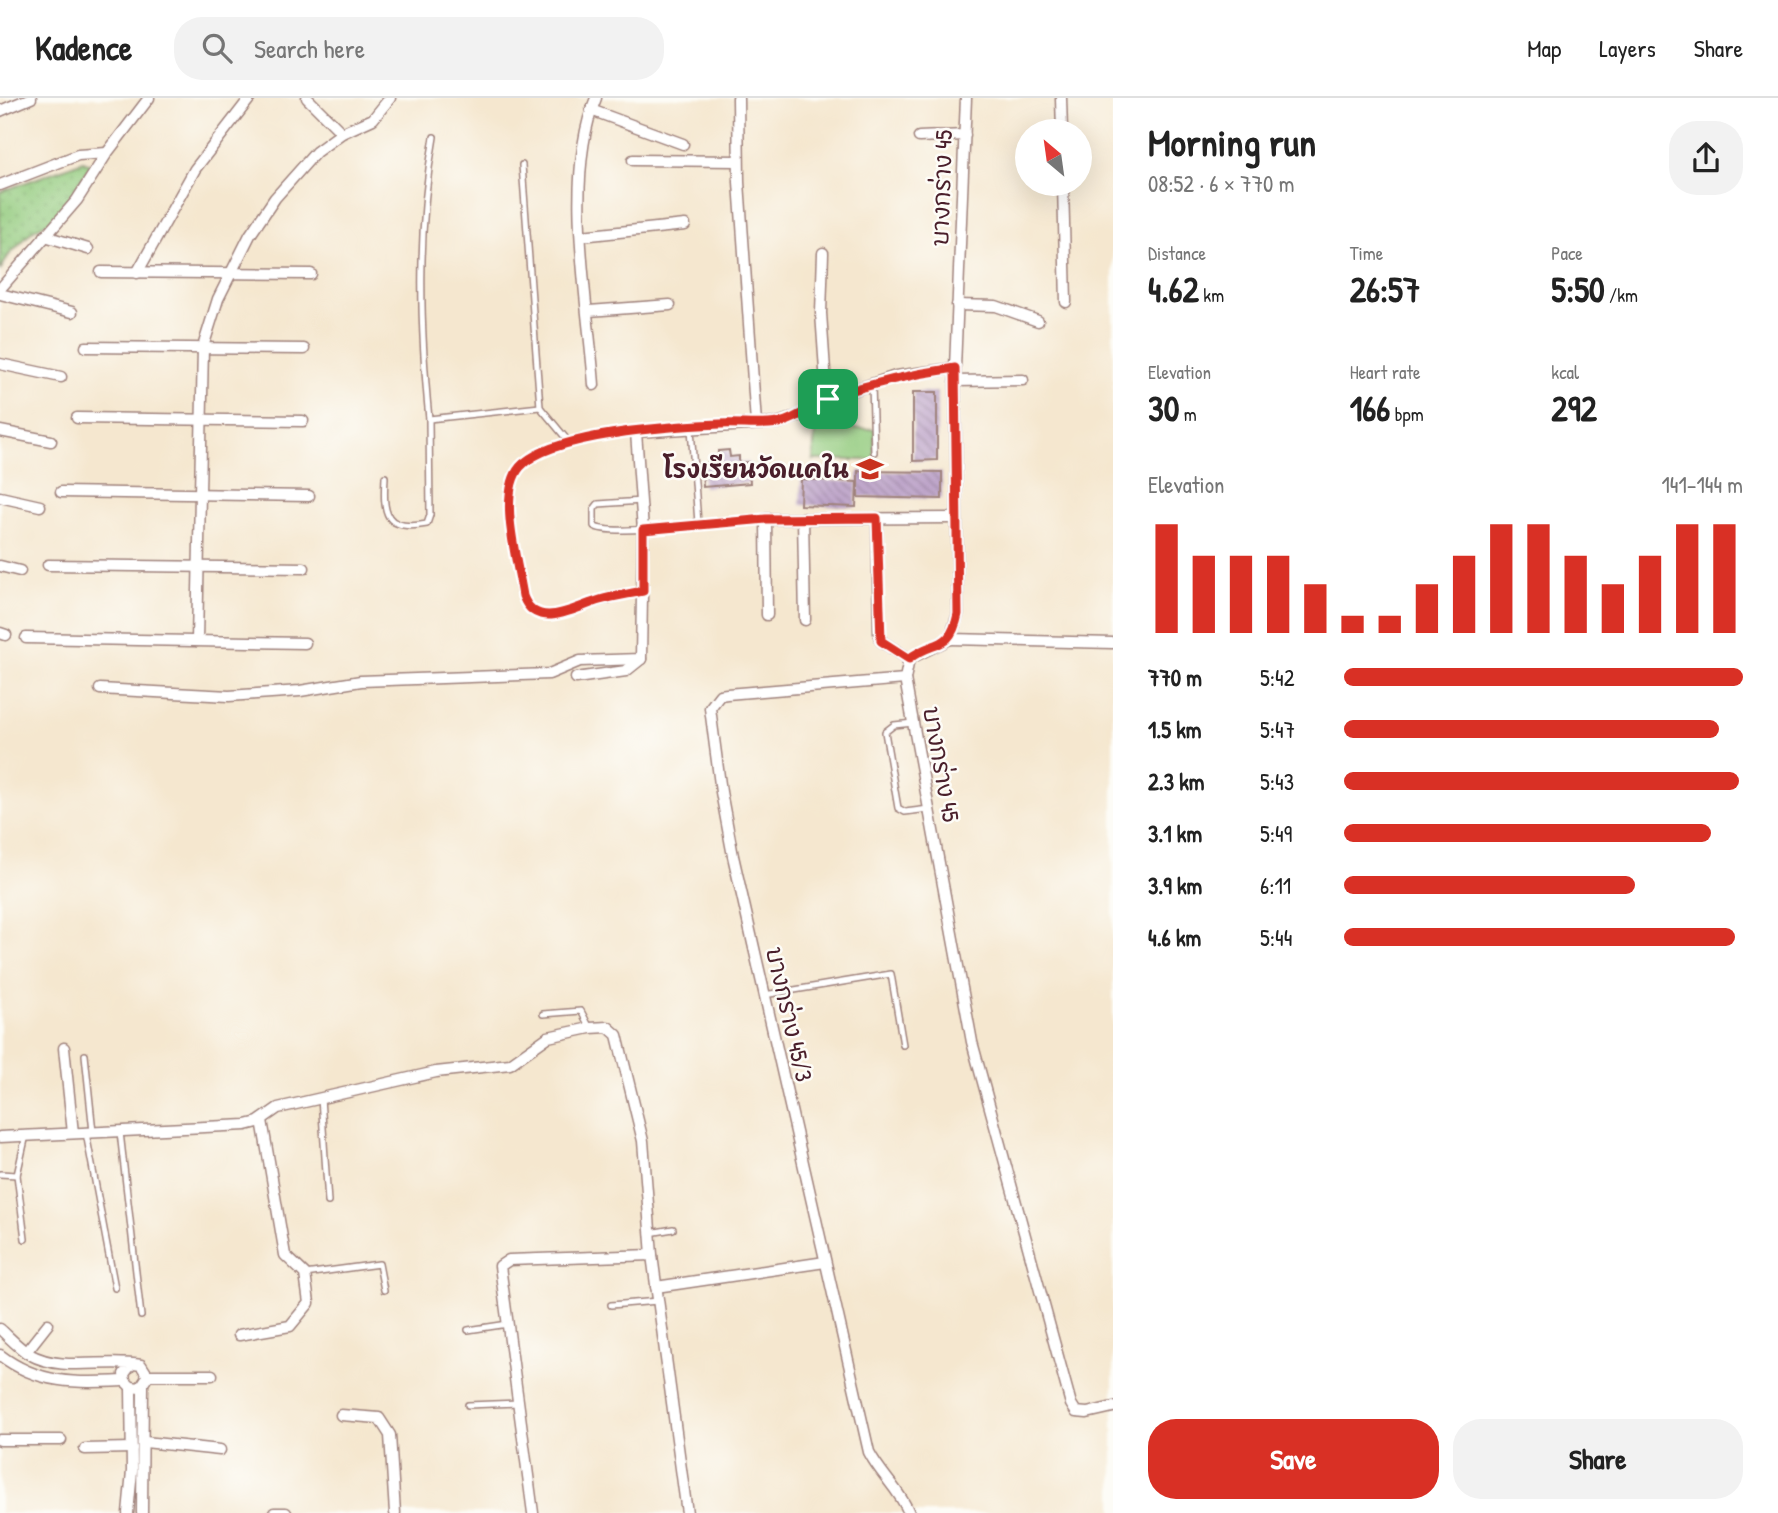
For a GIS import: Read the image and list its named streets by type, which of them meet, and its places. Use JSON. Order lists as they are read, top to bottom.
{
  "streets": {
    "street": ["บางกร่าง 45", "บางกร่าง 45/3"]
  },
  "crossings": [
    ["บางกร่าง 45", "บางกร่าง 45/3"]
  ],
  "places": {
    "school or university": ["โรงเรียนวัดแคใน"]
  },
  "north": "top left",
  "page": {
    "header": "Kadence",
    "search": "Search here",
    "nav": ["Map", "Layers", "Share"],
    "heading": ["Morning run", "08:52 · 6 × 770 m"],
    "stats": [
      ["Distance", "4.62 km"],
      ["Time", "26:57"],
      ["Pace", "5:50 /km"],
      ["Elevation", "30 m"],
      ["Heart rate", "166 bpm"],
      ["kcal", "292"]
    ],
    "chart": ["Elevation", "141–144 m"],
    "list": [
      {
        "name": "770 m",
        "note": "5:42"
      },
      {
        "name": "1.5 km",
        "note": "5:47"
      },
      {
        "name": "2.3 km",
        "note": "5:43"
      },
      {
        "name": "3.1 km",
        "note": "5:49"
      },
      {
        "name": "3.9 km",
        "note": "6:11"
      },
      {
        "name": "4.6 km",
        "note": "5:44"
      }
    ],
    "buttons": ["Save", "Share"]
  }
}
